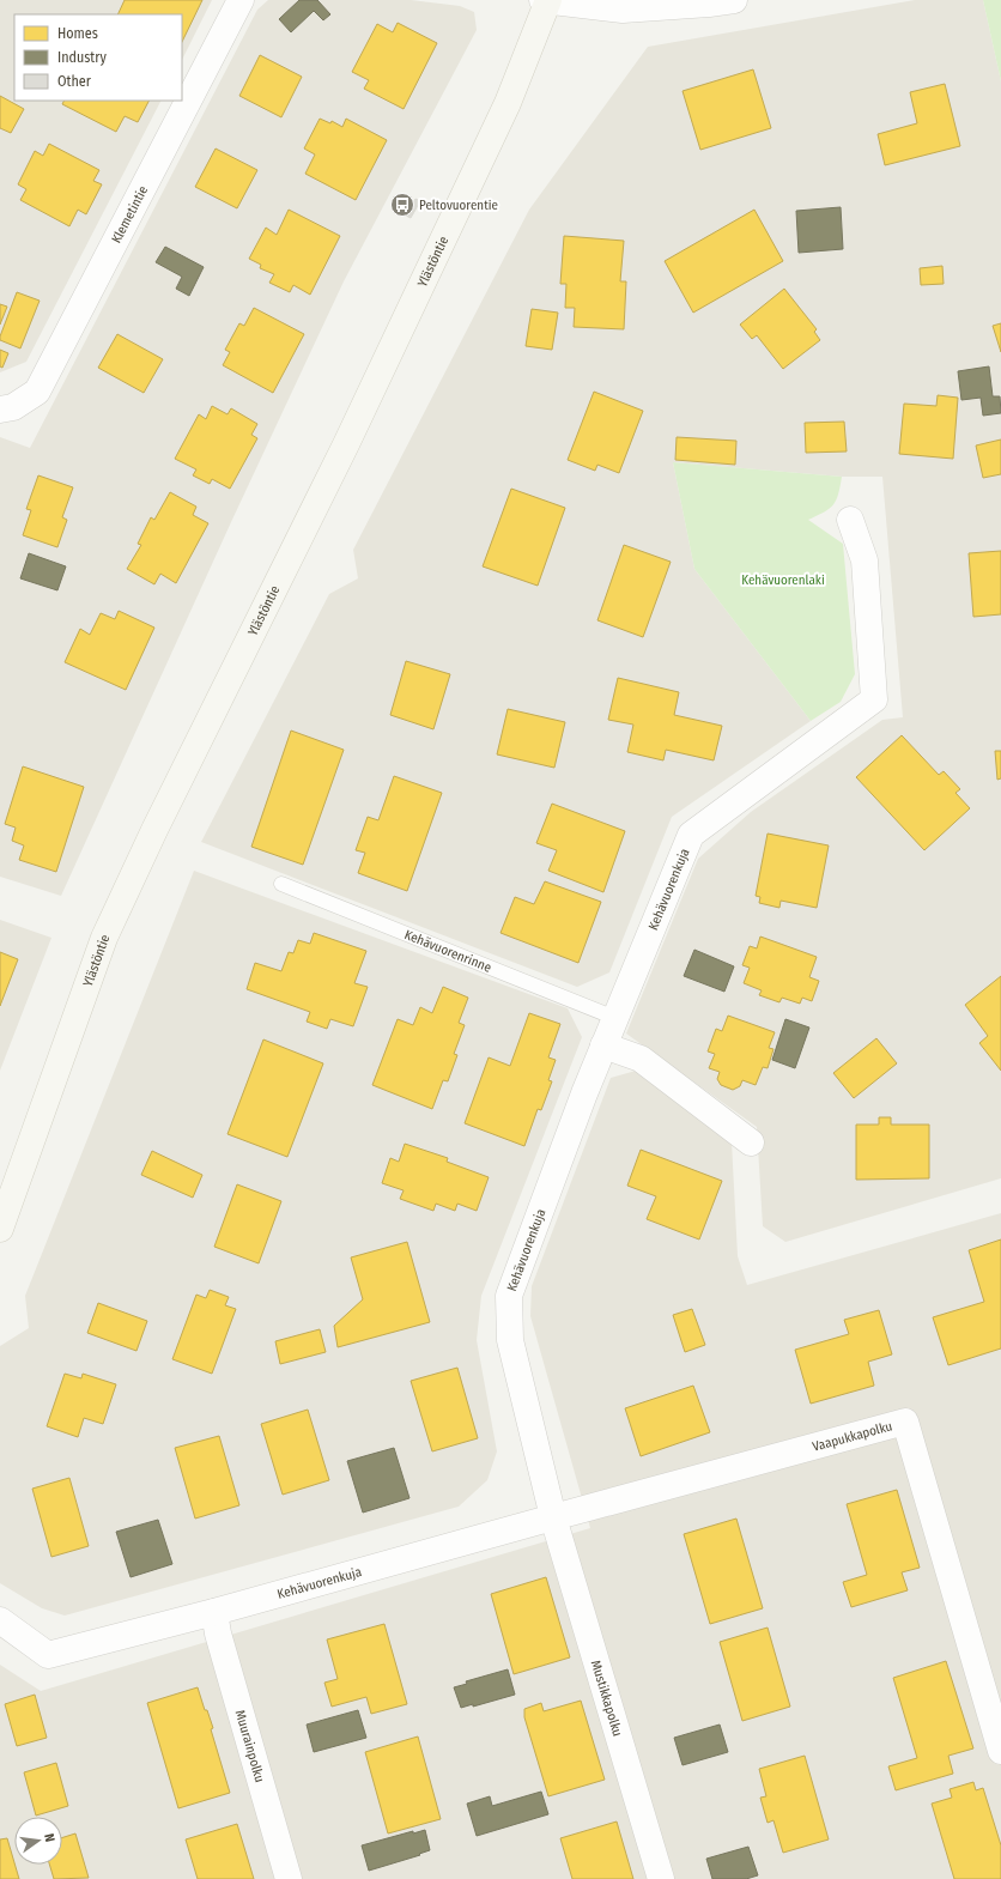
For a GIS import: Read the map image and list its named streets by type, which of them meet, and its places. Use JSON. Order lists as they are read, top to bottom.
{
  "streets": {
    "main road": ["Ylästöntie"],
    "street": [
      "Klemetintie",
      "Kehävuorenkuja",
      "Vaapukkapolku",
      "Mustikkapolku",
      "Muurainpolku"
    ],
    "lane": ["Kehävuorenrinne"]
  },
  "crossings": [
    ["Kehävuorenkuja", "Kehävuorenrinne"],
    ["Kehävuorenkuja", "Vaapukkapolku"],
    ["Kehävuorenkuja", "Mustikkapolku"],
    ["Kehävuorenkuja", "Muurainpolku"],
    ["Vaapukkapolku", "Mustikkapolku"]
  ],
  "parks": ["Kehävuorenlaki"],
  "places": {
    "bus stop": ["Peltovuorentie"]
  },
  "legend": ["Homes", "Industry", "Other"],
  "north": "right"
}
